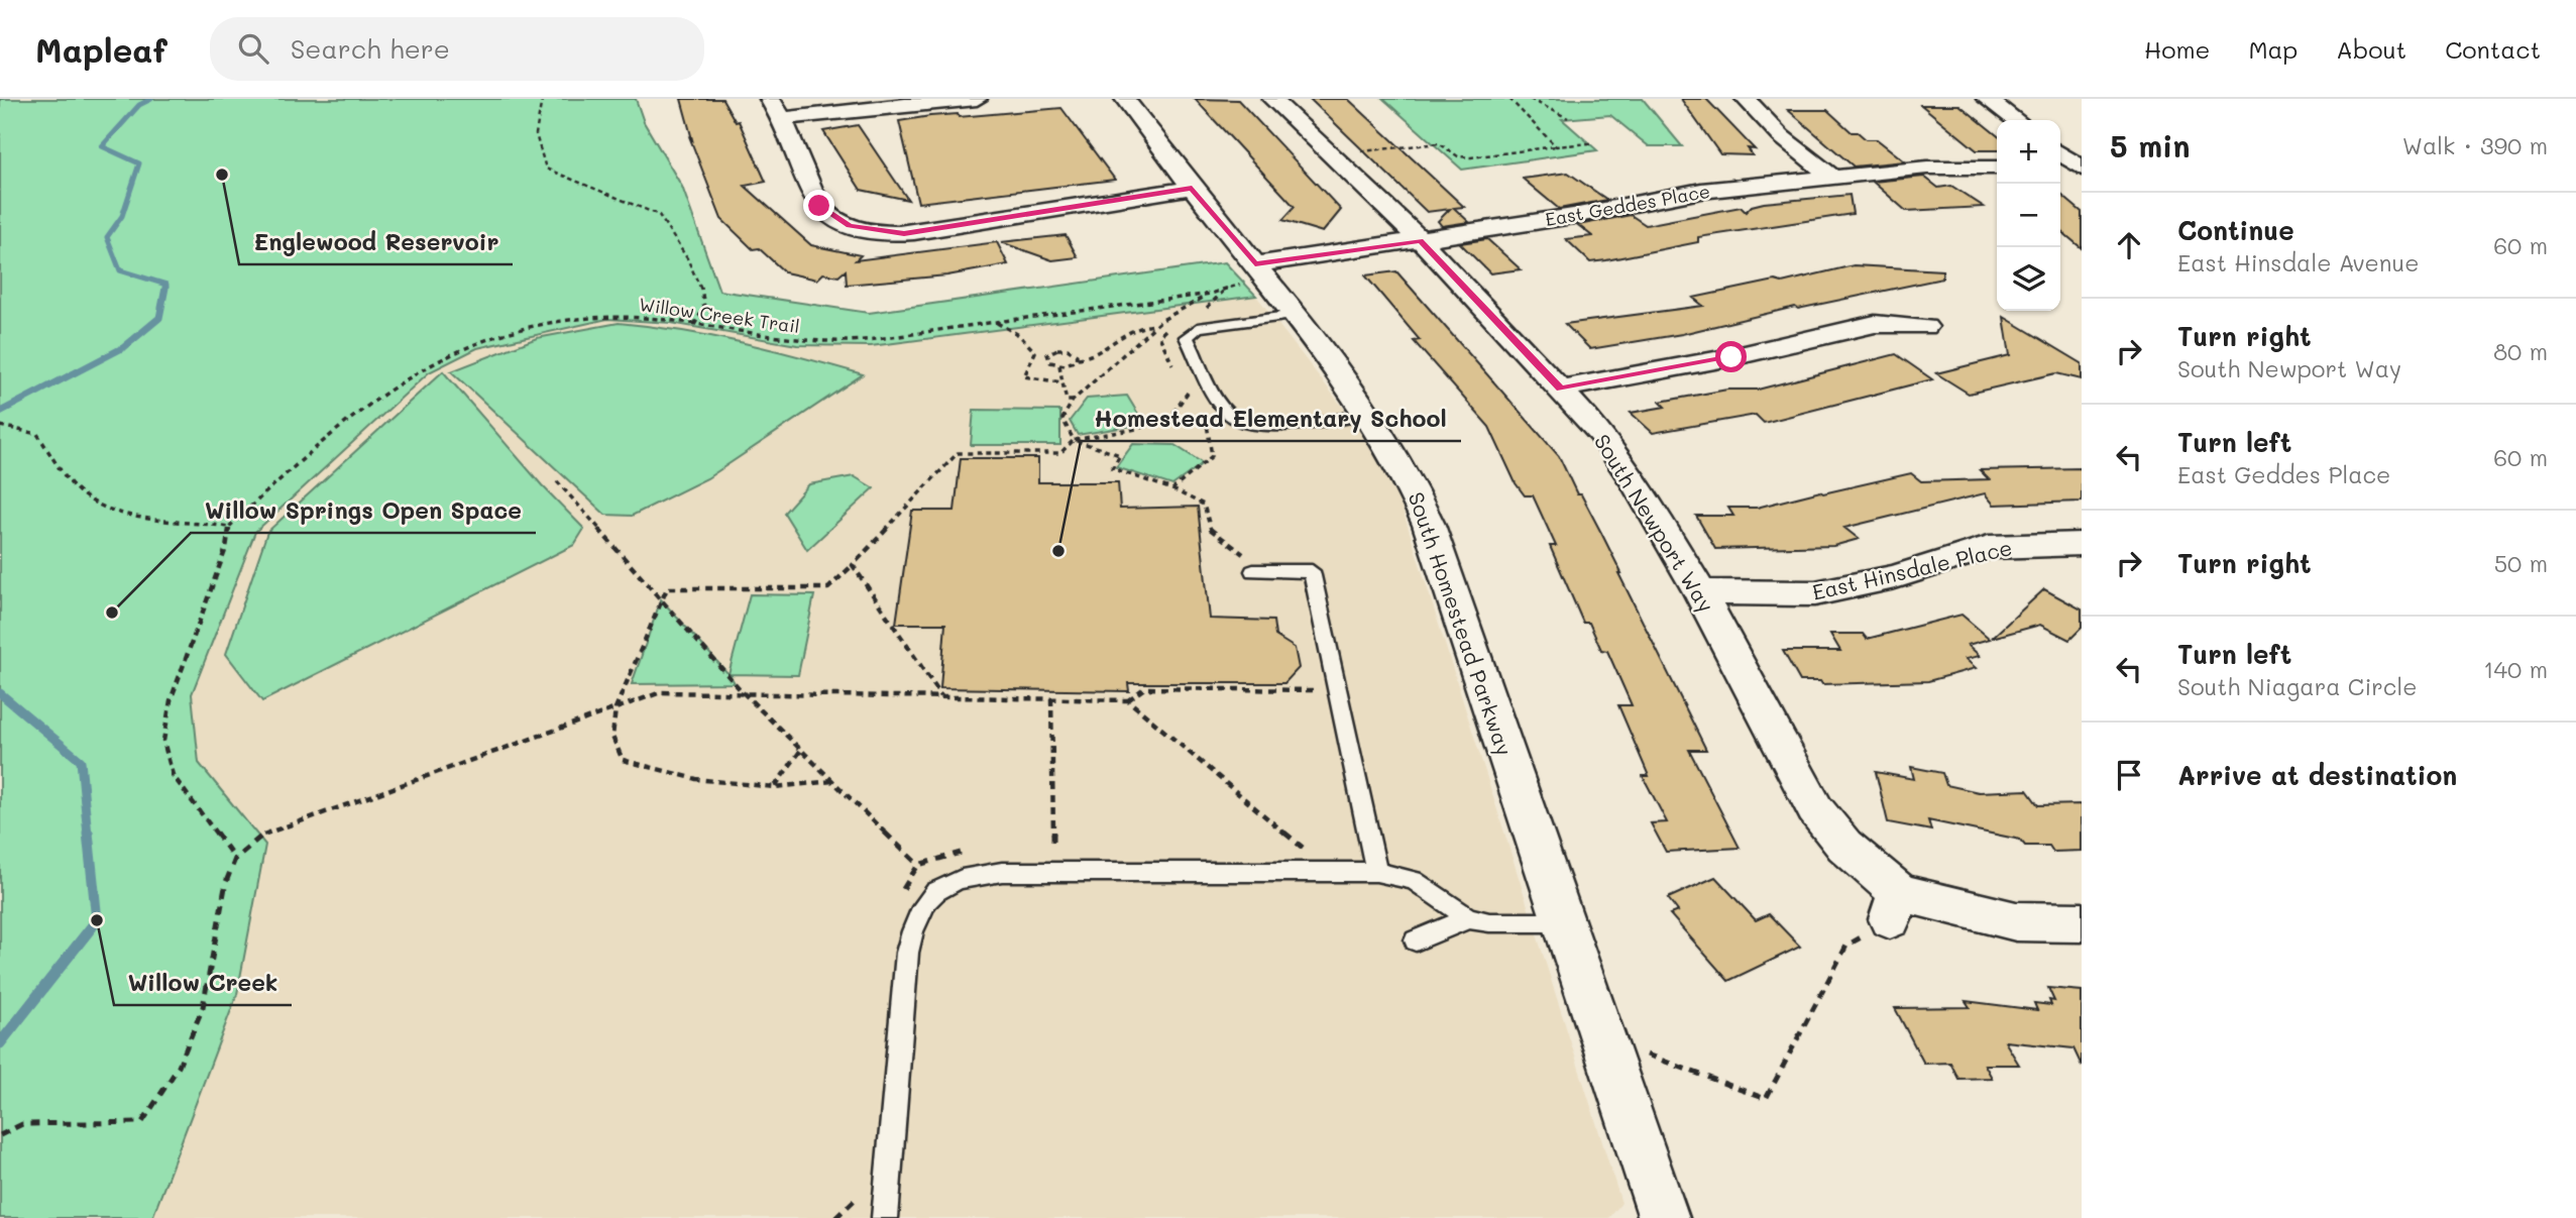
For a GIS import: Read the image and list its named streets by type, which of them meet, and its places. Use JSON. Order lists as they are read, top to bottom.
{
  "streets": {
    "street": [
      "East Geddes Place",
      "South Newport Way",
      "East Hinsdale Place",
      "South Homestead Parkway"
    ],
    "path": ["Willow Creek Trail"]
  },
  "crossings": [
    ["East Geddes Place", "Willow Creek Trail"],
    ["East Geddes Place", "South Newport Way"],
    ["East Geddes Place", "South Homestead Parkway"],
    ["Willow Creek Trail", "South Homestead Parkway"],
    ["South Newport Way", "East Hinsdale Place"]
  ],
  "places": [
    "Englewood Reservoir",
    "Homestead Elementary School",
    "Willow Springs Open Space",
    "Willow Creek"
  ],
  "page": {
    "header": "Mapleaf",
    "search": "Search here",
    "nav": [
      "Home",
      "Map",
      "About",
      "Contact"
    ],
    "heading": ["5 min", "Walk · 390 m"],
    "map_buttons": ["+", "−"],
    "list": [
      ["Continue", "East Hinsdale Avenue", "60 m"],
      ["Turn right", "South Newport Way", "80 m"],
      ["Turn left", "East Geddes Place", "60 m"],
      ["Turn right", "50 m"],
      ["Turn left", "South Niagara Circle", "140 m"],
      "Arrive at destination"
    ]
  }
}
